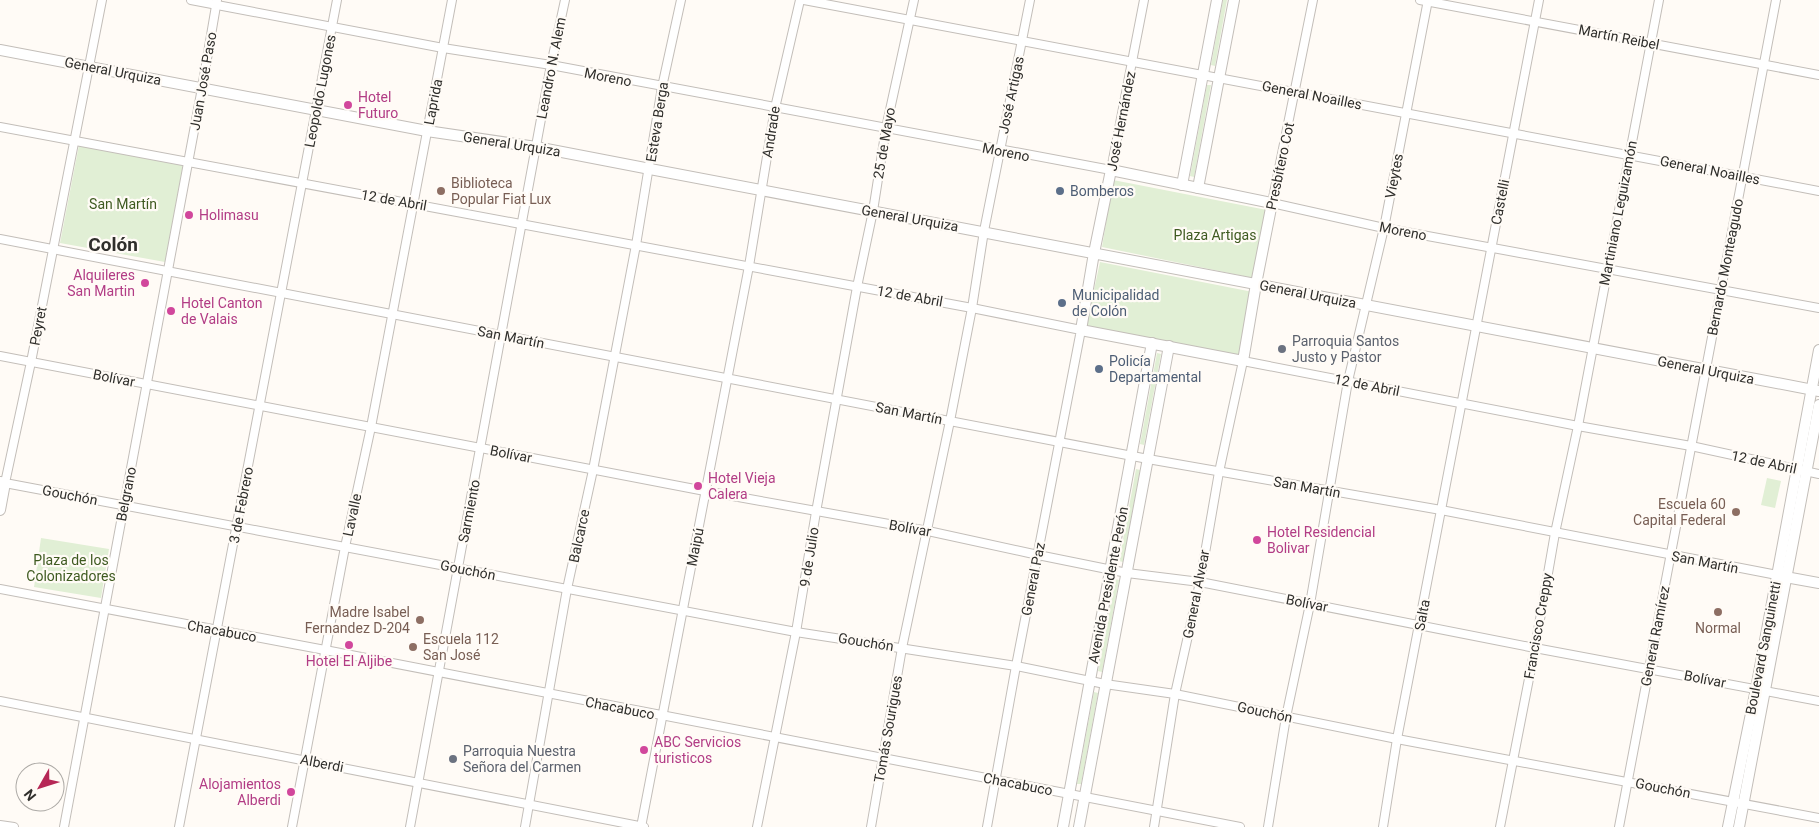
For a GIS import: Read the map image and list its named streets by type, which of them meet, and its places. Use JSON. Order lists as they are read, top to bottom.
{
  "streets": {
    "main road": [
      "General Urquiza",
      "Moreno",
      "José Hernández",
      "Presbítero Cot",
      "12 de Abril",
      "Peyret",
      "San Martín",
      "Avenida Presidente Perón",
      "Boulevard Sanguinetti"
    ],
    "street": [
      "Martín Reibel",
      "Leandro N. Alem",
      "Juan José Paso",
      "Leopoldo Lugones",
      "José Artigas",
      "General Noailles",
      "Laprida",
      "Esteva Berga",
      "Andrade",
      "25 de Mayo",
      "Vieytes",
      "Castelli",
      "Martiniano Leguizamón",
      "Bernardo Monteagudo",
      "Bolívar",
      "Belgrano",
      "Gouchón",
      "3 de Febrero",
      "Sarmiento",
      "Lavalle",
      "Balcarce",
      "Maipú",
      "9 de Julio",
      "General Paz",
      "General Alvear",
      "Salta",
      "Francisco Creppy",
      "Chacabuco",
      "General Ramírez",
      "Tomás Sourigues",
      "Alberdi"
    ]
  },
  "crossings": [
    ["Martín Reibel", "Vieytes"],
    ["Martín Reibel", "Castelli"],
    ["Martín Reibel", "Martiniano Leguizamón"],
    ["Martín Reibel", "Bernardo Monteagudo"],
    ["Leandro N. Alem", "General Urquiza"],
    ["Leandro N. Alem", "Moreno"],
    ["Leandro N. Alem", "12 de Abril"],
    ["Leandro N. Alem", "Sarmiento"],
    ["General Urquiza", "Juan José Paso"],
    ["General Urquiza", "Leopoldo Lugones"],
    ["General Urquiza", "José Artigas"],
    ["General Urquiza", "Laprida"],
    ["General Urquiza", "José Hernández"],
    ["General Urquiza", "Esteva Berga"],
    ["General Urquiza", "Andrade"],
    ["General Urquiza", "25 de Mayo"],
    ["General Urquiza", "Presbítero Cot"],
    ["General Urquiza", "Vieytes"],
    ["General Urquiza", "Castelli"],
    ["General Urquiza", "Martiniano Leguizamón"],
    ["General Urquiza", "Bernardo Monteagudo"],
    ["General Urquiza", "Peyret"],
    ["Moreno", "Juan José Paso"],
    ["Moreno", "Leopoldo Lugones"],
    ["Moreno", "José Artigas"],
    ["Moreno", "Laprida"],
    ["Moreno", "José Hernández"],
    ["Moreno", "Esteva Berga"],
    ["Moreno", "Andrade"],
    ["Moreno", "25 de Mayo"],
    ["Moreno", "Presbítero Cot"],
    ["Moreno", "Vieytes"],
    ["Moreno", "Castelli"],
    ["Moreno", "Martiniano Leguizamón"],
    ["Moreno", "Bernardo Monteagudo"],
    ["Juan José Paso", "12 de Abril"],
    ["Juan José Paso", "Belgrano"],
    ["Leopoldo Lugones", "12 de Abril"],
    ["Leopoldo Lugones", "3 de Febrero"],
    ["José Artigas", "General Noailles"],
    ["José Artigas", "12 de Abril"],
    ["José Artigas", "Tomás Sourigues"],
    ["General Noailles", "José Hernández"],
    ["General Noailles", "25 de Mayo"],
    ["General Noailles", "Presbítero Cot"],
    ["General Noailles", "Vieytes"],
    ["General Noailles", "Castelli"],
    ["General Noailles", "Martiniano Leguizamón"],
    ["General Noailles", "Bernardo Monteagudo"],
    ["Laprida", "12 de Abril"],
    ["Laprida", "Lavalle"],
    ["José Hernández", "12 de Abril"],
    ["José Hernández", "General Paz"],
    ["Esteva Berga", "12 de Abril"],
    ["Esteva Berga", "Balcarce"],
    ["Andrade", "12 de Abril"],
    ["Andrade", "Maipú"],
    ["25 de Mayo", "12 de Abril"],
    ["25 de Mayo", "9 de Julio"],
    ["Presbítero Cot", "12 de Abril"],
    ["Presbítero Cot", "General Alvear"],
    ["Vieytes", "12 de Abril"],
    ["Vieytes", "San Martín"],
    ["Vieytes", "Bolívar"],
    ["Vieytes", "Gouchón"],
    ["12 de Abril", "Castelli"],
    ["12 de Abril", "Martiniano Leguizamón"],
    ["12 de Abril", "Bernardo Monteagudo"],
    ["12 de Abril", "Peyret"],
    ["12 de Abril", "Belgrano"],
    ["12 de Abril", "3 de Febrero"],
    ["12 de Abril", "Sarmiento"],
    ["12 de Abril", "Lavalle"],
    ["12 de Abril", "Balcarce"],
    ["12 de Abril", "Maipú"],
    ["12 de Abril", "9 de Julio"],
    ["12 de Abril", "General Paz"],
    ["12 de Abril", "Avenida Presidente Perón"],
    ["12 de Abril", "General Alvear"],
    ["12 de Abril", "Salta"],
    ["12 de Abril", "Francisco Creppy"],
    ["12 de Abril", "General Ramírez"],
    ["12 de Abril", "Boulevard Sanguinetti"],
    ["12 de Abril", "Tomás Sourigues"],
    ["Castelli", "Salta"],
    ["Martiniano Leguizamón", "Francisco Creppy"],
    ["Bernardo Monteagudo", "General Ramírez"],
    ["Peyret", "San Martín"],
    ["Peyret", "Bolívar"],
    ["Peyret", "Gouchón"],
    ["San Martín", "Belgrano"],
    ["San Martín", "3 de Febrero"],
    ["San Martín", "Sarmiento"],
    ["San Martín", "Lavalle"],
    ["San Martín", "Balcarce"],
    ["San Martín", "Maipú"],
    ["San Martín", "9 de Julio"],
    ["San Martín", "General Paz"],
    ["San Martín", "Avenida Presidente Perón"],
    ["San Martín", "General Alvear"],
    ["San Martín", "Salta"],
    ["San Martín", "Francisco Creppy"],
    ["San Martín", "General Ramírez"],
    ["San Martín", "Boulevard Sanguinetti"],
    ["San Martín", "Tomás Sourigues"],
    ["Bolívar", "Belgrano"],
    ["Bolívar", "3 de Febrero"],
    ["Bolívar", "Sarmiento"],
    ["Bolívar", "Lavalle"],
    ["Bolívar", "Balcarce"],
    ["Bolívar", "Maipú"],
    ["Bolívar", "9 de Julio"],
    ["Bolívar", "General Paz"],
    ["Bolívar", "Avenida Presidente Perón"],
    ["Bolívar", "General Alvear"],
    ["Bolívar", "Salta"],
    ["Bolívar", "Francisco Creppy"],
    ["Bolívar", "General Ramírez"],
    ["Bolívar", "Boulevard Sanguinetti"],
    ["Bolívar", "Tomás Sourigues"],
    ["Belgrano", "Gouchón"],
    ["Belgrano", "Chacabuco"],
    ["Belgrano", "Alberdi"],
    ["Gouchón", "3 de Febrero"],
    ["Gouchón", "Sarmiento"],
    ["Gouchón", "Lavalle"],
    ["Gouchón", "Balcarce"],
    ["Gouchón", "Maipú"],
    ["Gouchón", "9 de Julio"],
    ["Gouchón", "General Paz"],
    ["Gouchón", "Avenida Presidente Perón"],
    ["Gouchón", "General Alvear"],
    ["Gouchón", "Salta"],
    ["Gouchón", "Francisco Creppy"],
    ["Gouchón", "General Ramírez"],
    ["Gouchón", "Boulevard Sanguinetti"],
    ["Gouchón", "Tomás Sourigues"],
    ["3 de Febrero", "Chacabuco"],
    ["3 de Febrero", "Alberdi"],
    ["Sarmiento", "Chacabuco"],
    ["Sarmiento", "Alberdi"],
    ["Lavalle", "Chacabuco"],
    ["Lavalle", "Alberdi"],
    ["Balcarce", "Chacabuco"],
    ["Balcarce", "Alberdi"],
    ["Maipú", "Chacabuco"],
    ["Maipú", "Alberdi"],
    ["9 de Julio", "Chacabuco"],
    ["General Paz", "Chacabuco"],
    ["Avenida Presidente Perón", "Chacabuco"],
    ["General Alvear", "Chacabuco"],
    ["Chacabuco", "Tomás Sourigues"]
  ],
  "districts": ["Colón"],
  "parks": ["San Martín", "Plaza Artigas", "Plaza de los Colonizadores"],
  "places": [
    "Hotel Futuro",
    "Biblioteca Popular Fiat Lux",
    "Bomberos",
    "Holimasu",
    "Alquileres San Martin",
    "Municipalidad de Colón",
    "Hotel Canton de Valais",
    "Parroquia Santos Justo y Pastor",
    "Policía Departamental",
    "Hotel Vieja Calera",
    "Escuela 60 Capital Federal",
    "Hotel Residencial Bolivar",
    "Normal",
    "Madre Isabel Fernandez D-204",
    "Hotel El Aljibe",
    "Escuela 112 San José",
    "ABC Servicios turisticos",
    "Parroquia Nuestra Señora del Carmen",
    "Alojamientos Alberdi"
  ],
  "north": "bottom left"
}
